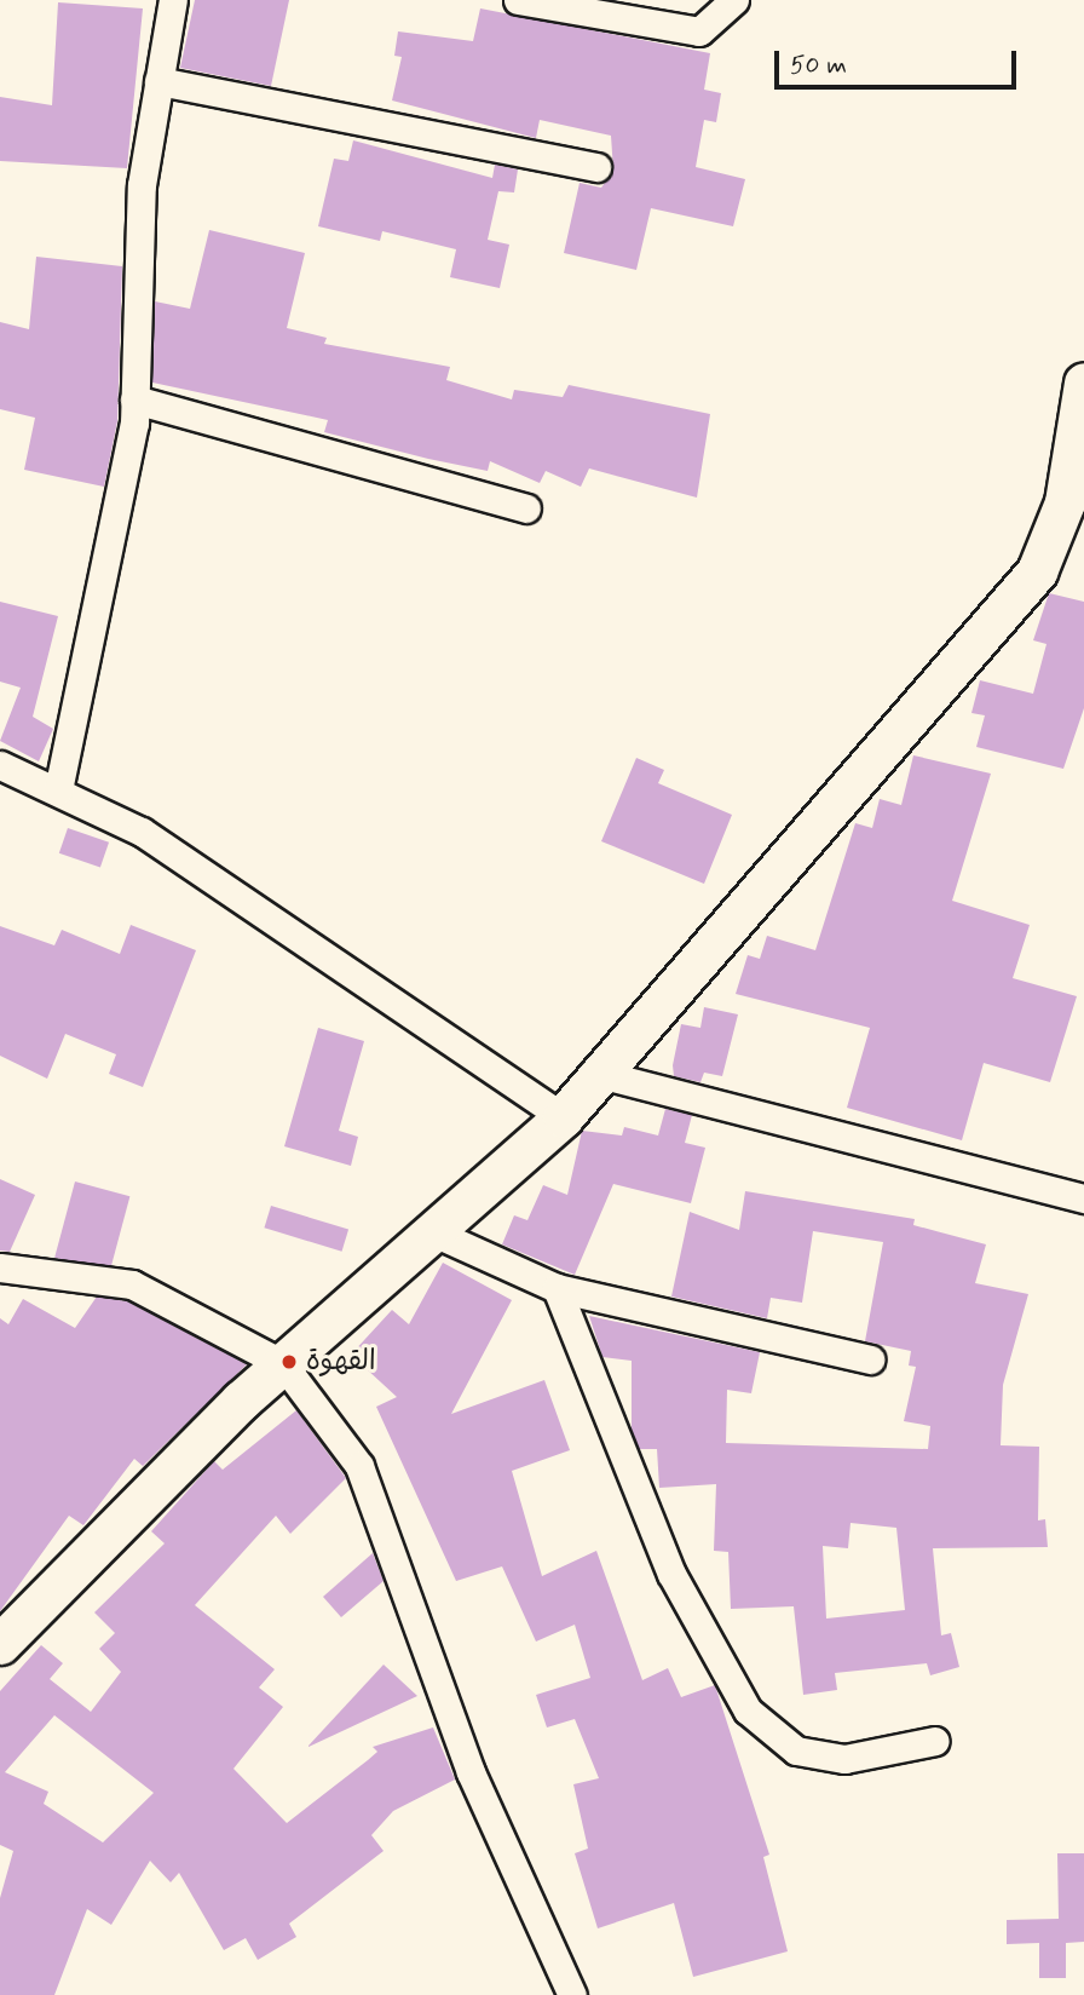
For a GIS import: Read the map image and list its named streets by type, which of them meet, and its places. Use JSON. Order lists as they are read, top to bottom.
{
  "places": ["القهوة"],
  "scale_bar": "50 m"
}
